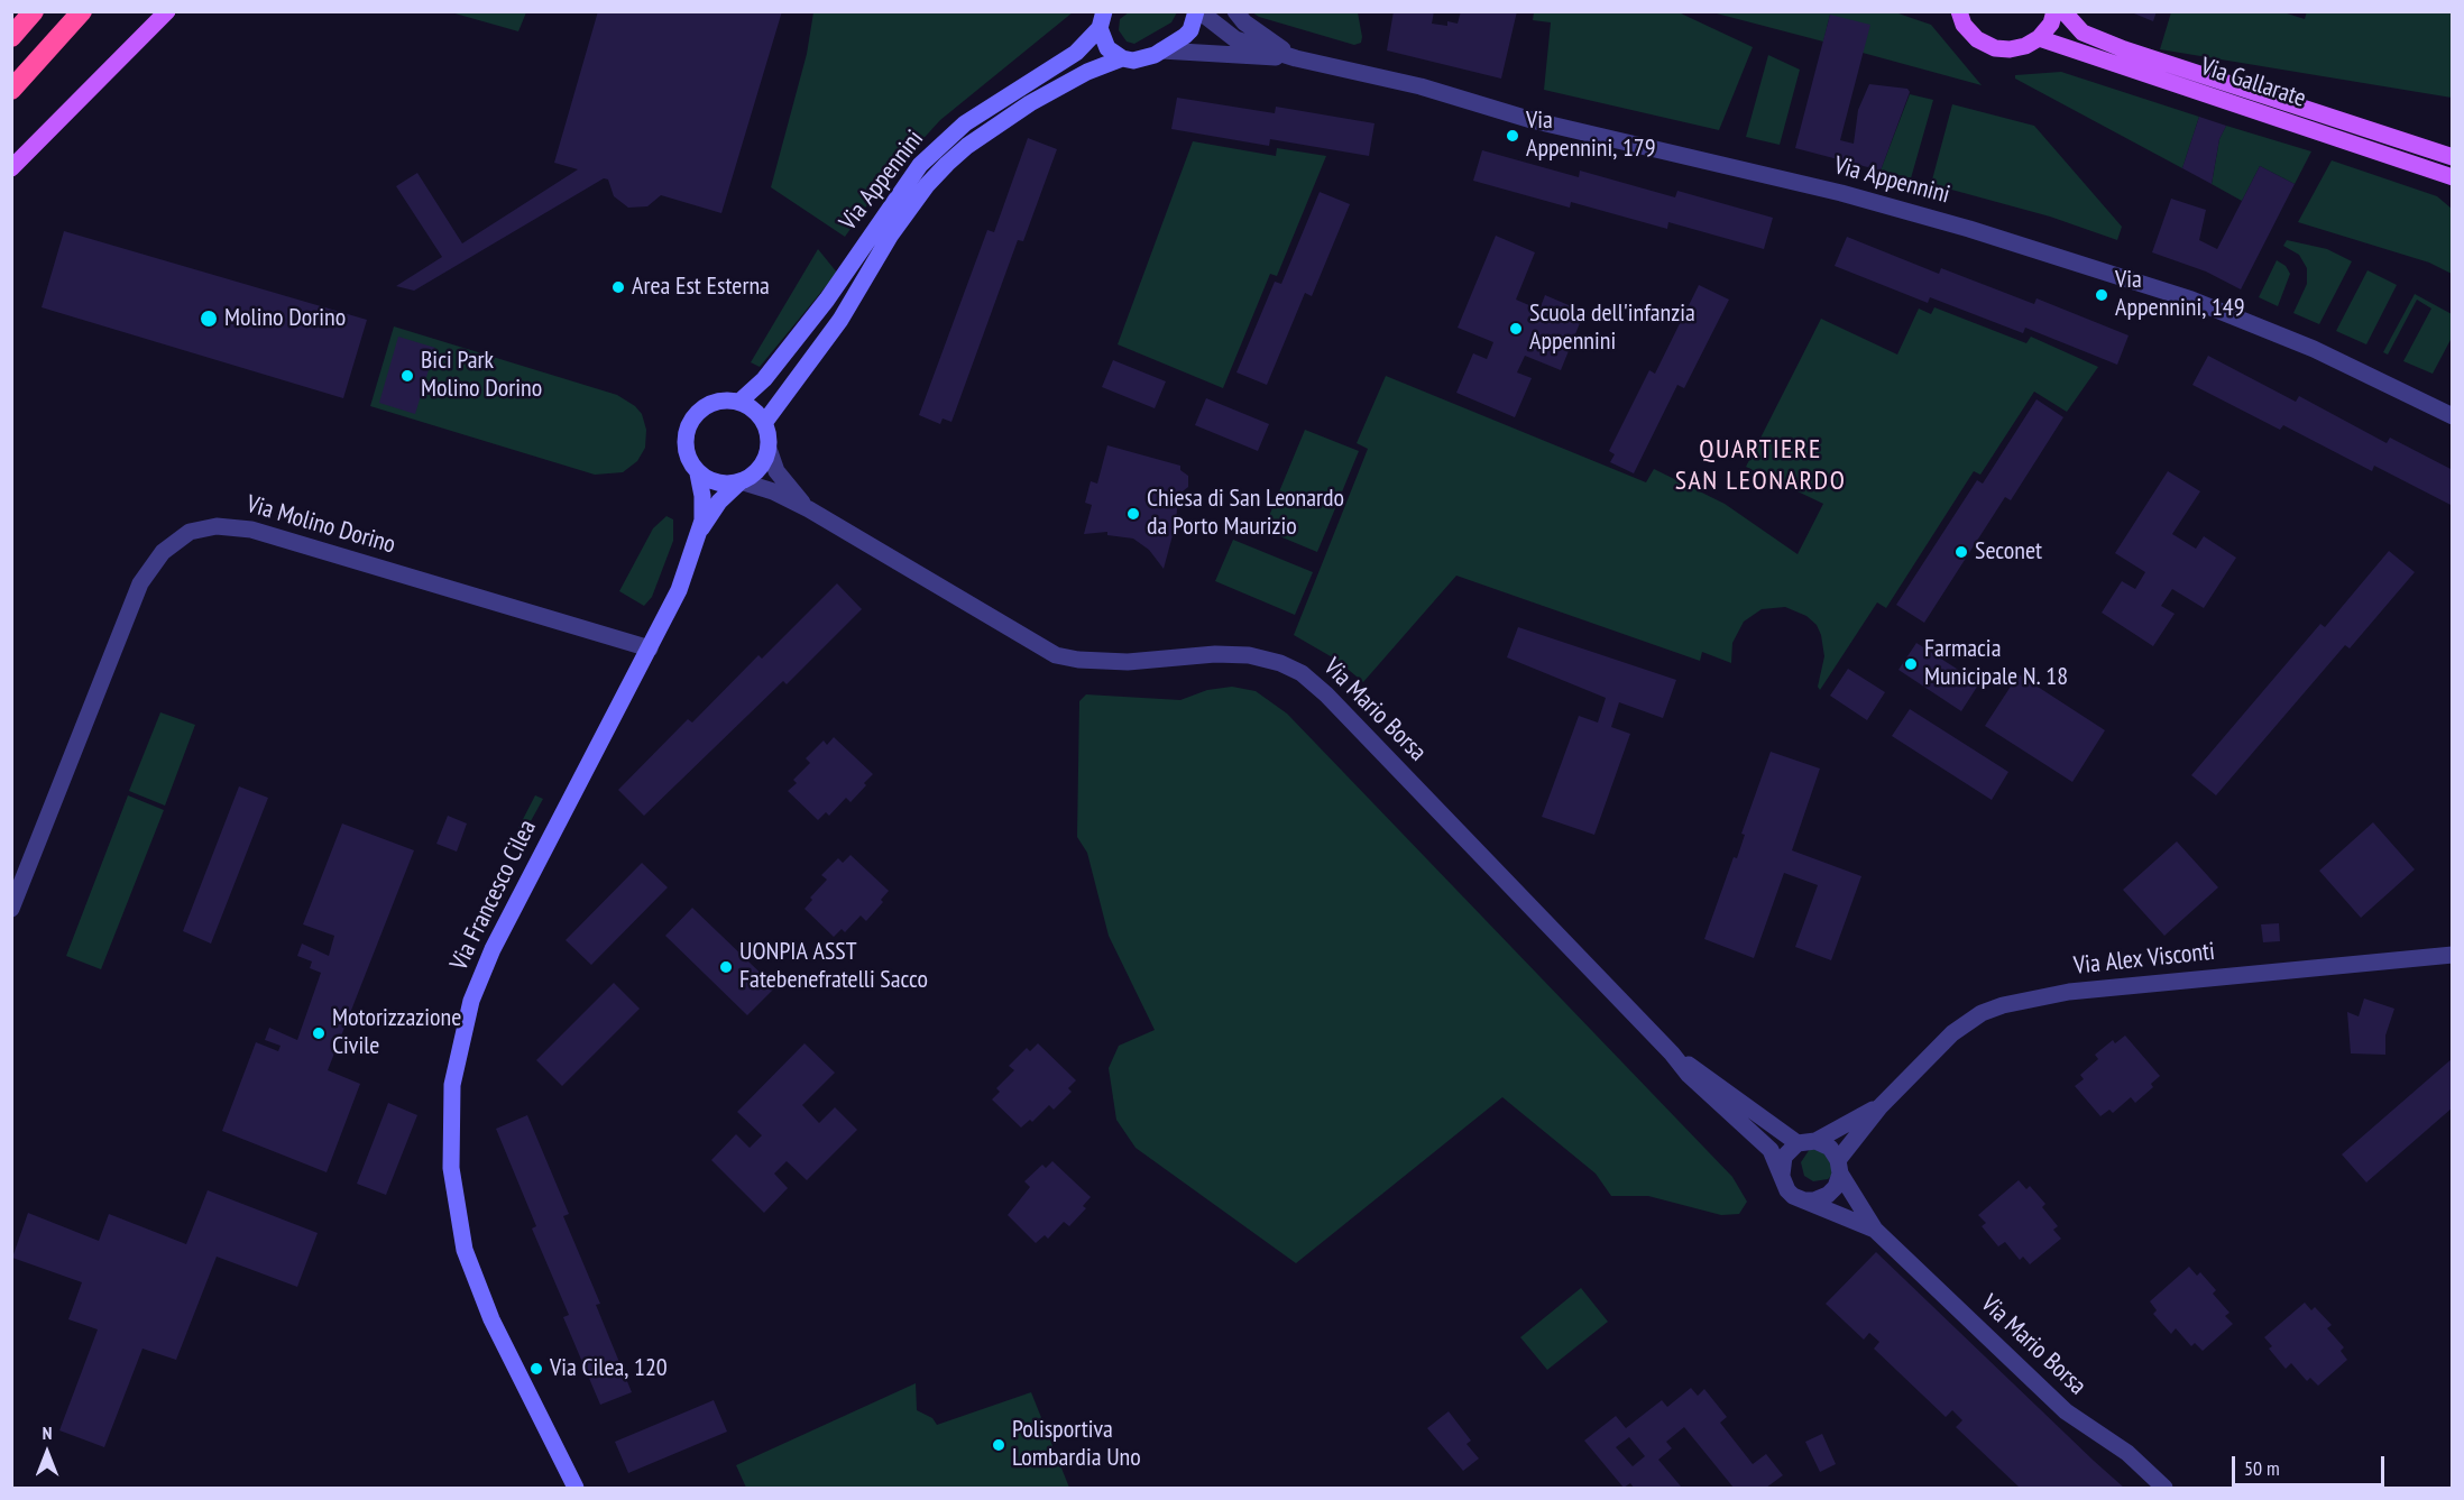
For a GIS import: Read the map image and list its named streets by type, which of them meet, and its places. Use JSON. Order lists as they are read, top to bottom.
{
  "streets": {
    "main road": ["Via Gallarate"],
    "street": [
      "Via Appennini",
      "Via Molino Dorino",
      "Via Mario Borsa",
      "Via Francesco Cilea",
      "Via Alex Visconti"
    ]
  },
  "crossings": [
    ["Via Appennini", "Via Mario Borsa"],
    ["Via Appennini", "Via Francesco Cilea"],
    ["Via Molino Dorino", "Via Francesco Cilea"],
    ["Via Mario Borsa", "Via Francesco Cilea"],
    ["Via Mario Borsa", "Via Alex Visconti"]
  ],
  "districts": ["QUARTIERE SAN LEONARDO"],
  "places": [
    "Via Appennini, 179",
    "Area Est Esterna",
    "Via Appennini, 149",
    "Molino Dorino",
    "Scuola dell'infanzia Appennini",
    "Bici Park Molino Dorino",
    "Chiesa di San Leonardo da Porto Maurizio",
    "Seconet",
    "Farmacia Municipale N. 18",
    "UONPIA ASST Fatebenefratelli Sacco",
    "Motorizzazione Civile",
    "Via Cilea, 120",
    "Polisportiva Lombardia Uno"
  ],
  "scale_bar": "50 m",
  "north": "top"
}
